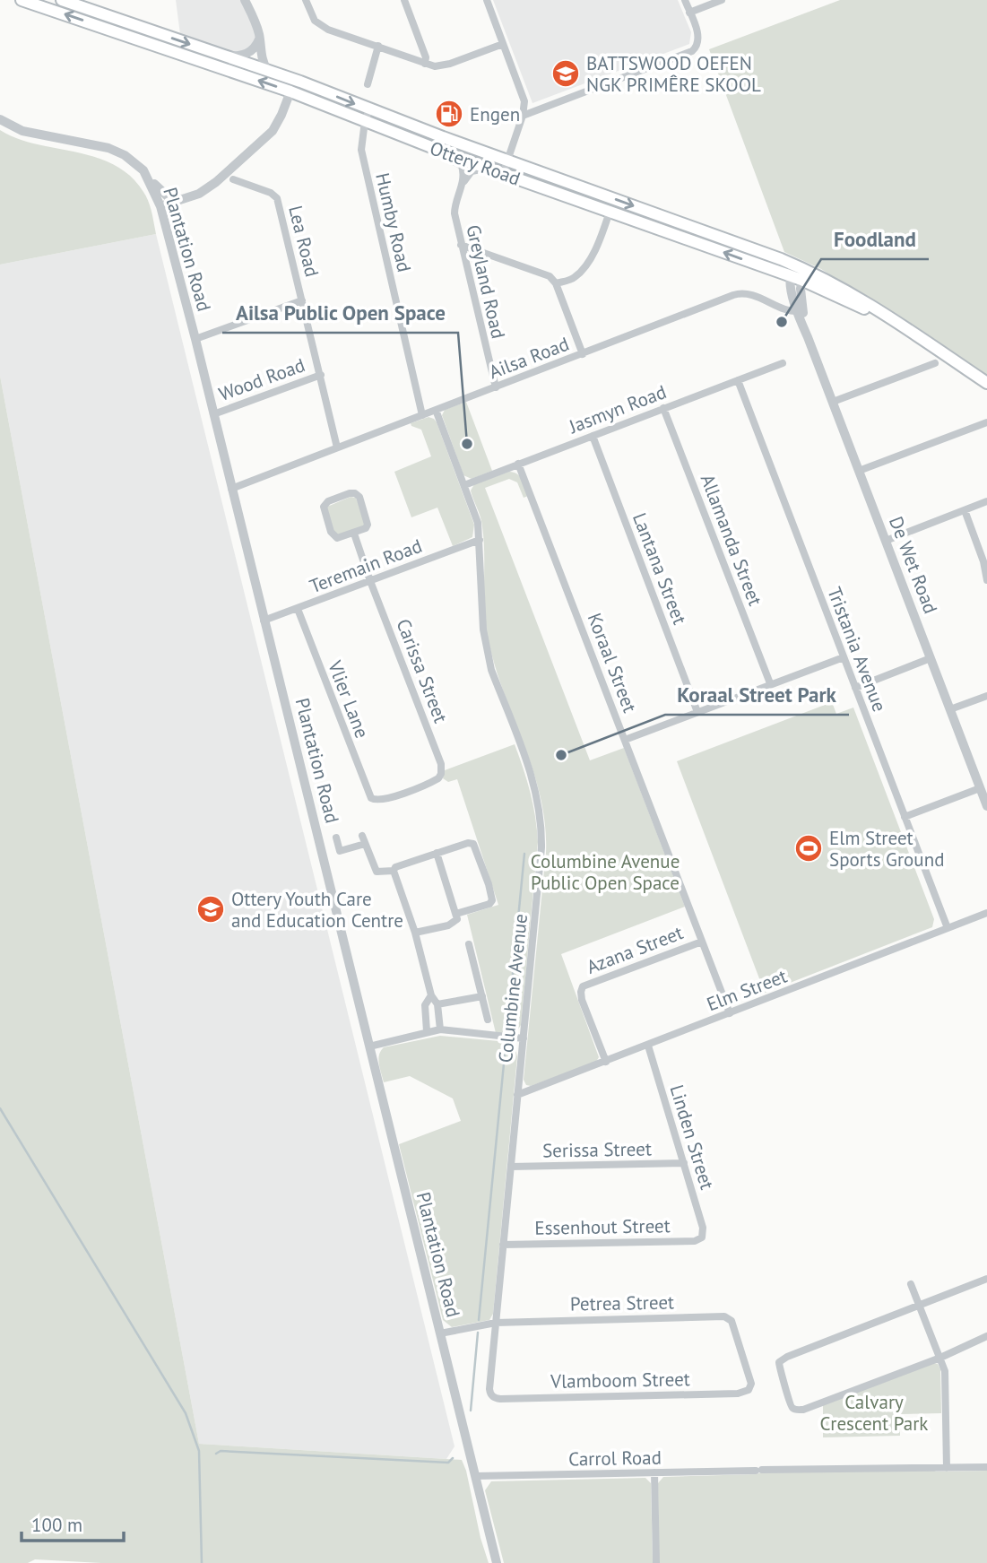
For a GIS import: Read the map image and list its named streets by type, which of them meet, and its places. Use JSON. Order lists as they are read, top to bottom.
{
  "streets": {
    "main road": ["Ottery Road"],
    "street": [
      "Humby Road",
      "Lea Road",
      "Plantation Road",
      "Greyland Road",
      "Ailsa Road",
      "Wood Road",
      "Jasmyn Road",
      "Allamanda Street",
      "De Wet Road",
      "Teremain Road",
      "Lantana Street",
      "Tristania Avenue",
      "Koraal Street",
      "Carissa Street",
      "Vlier Lane",
      "Azana Street",
      "Columbine Avenue",
      "Elm Street",
      "Linden Street",
      "Serissa Street",
      "Essenhout Street",
      "Petrea Street",
      "Vlamboom Street",
      "Carrol Road"
    ]
  },
  "crossings": [
    ["Ottery Road", "Humby Road"],
    ["Ottery Road", "De Wet Road"],
    ["Humby Road", "Ailsa Road"],
    ["Lea Road", "Ailsa Road"],
    ["Lea Road", "Wood Road"],
    ["Plantation Road", "Ailsa Road"],
    ["Plantation Road", "Wood Road"],
    ["Plantation Road", "Teremain Road"],
    ["Plantation Road", "Petrea Street"],
    ["Plantation Road", "Carrol Road"],
    ["Greyland Road", "Ailsa Road"],
    ["Ailsa Road", "De Wet Road"],
    ["Ailsa Road", "Columbine Avenue"],
    ["Jasmyn Road", "Allamanda Street"],
    ["Jasmyn Road", "Lantana Street"],
    ["Jasmyn Road", "Tristania Avenue"],
    ["Jasmyn Road", "Koraal Street"],
    ["Jasmyn Road", "Columbine Avenue"],
    ["Teremain Road", "Carissa Street"],
    ["Teremain Road", "Vlier Lane"],
    ["Teremain Road", "Columbine Avenue"],
    ["Tristania Avenue", "Elm Street"],
    ["Koraal Street", "Azana Street"],
    ["Koraal Street", "Elm Street"],
    ["Carissa Street", "Vlier Lane"],
    ["Azana Street", "Elm Street"],
    ["Columbine Avenue", "Elm Street"],
    ["Columbine Avenue", "Serissa Street"],
    ["Columbine Avenue", "Essenhout Street"],
    ["Columbine Avenue", "Petrea Street"],
    ["Columbine Avenue", "Vlamboom Street"],
    ["Elm Street", "Linden Street"],
    ["Linden Street", "Serissa Street"],
    ["Linden Street", "Essenhout Street"],
    ["Petrea Street", "Vlamboom Street"]
  ],
  "parks": ["Columbine Avenue Public Open Space", "Calvary Crescent Park"],
  "places": {
    "school or university": ["BATTSWOOD OEFEN NGK PRIMÊRE SKOOL", "Ottery Youth Care and Education Centre"],
    "fuel station": ["Engen"],
    "other": ["Foodland", "Ailsa Public Open Space", "Koraal Street Park"],
    "sports": ["Elm Street Sports Ground"]
  },
  "scale_bar": "100 m"
}
